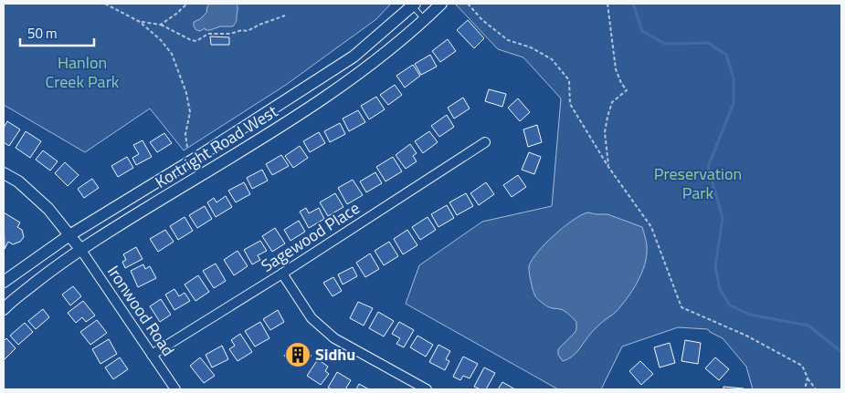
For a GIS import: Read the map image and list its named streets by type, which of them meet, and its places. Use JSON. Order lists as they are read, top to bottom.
{
  "streets": {
    "street": ["Kortright Road West", "Sagewood Place", "Ironwood Road"]
  },
  "crossings": [
    ["Kortright Road West", "Ironwood Road"],
    ["Sagewood Place", "Ironwood Road"]
  ],
  "parks": ["Hanlon Creek Park", "Preservation Park"],
  "places": {
    "building": ["Sidhu"]
  },
  "scale_bar": "50 m"
}
